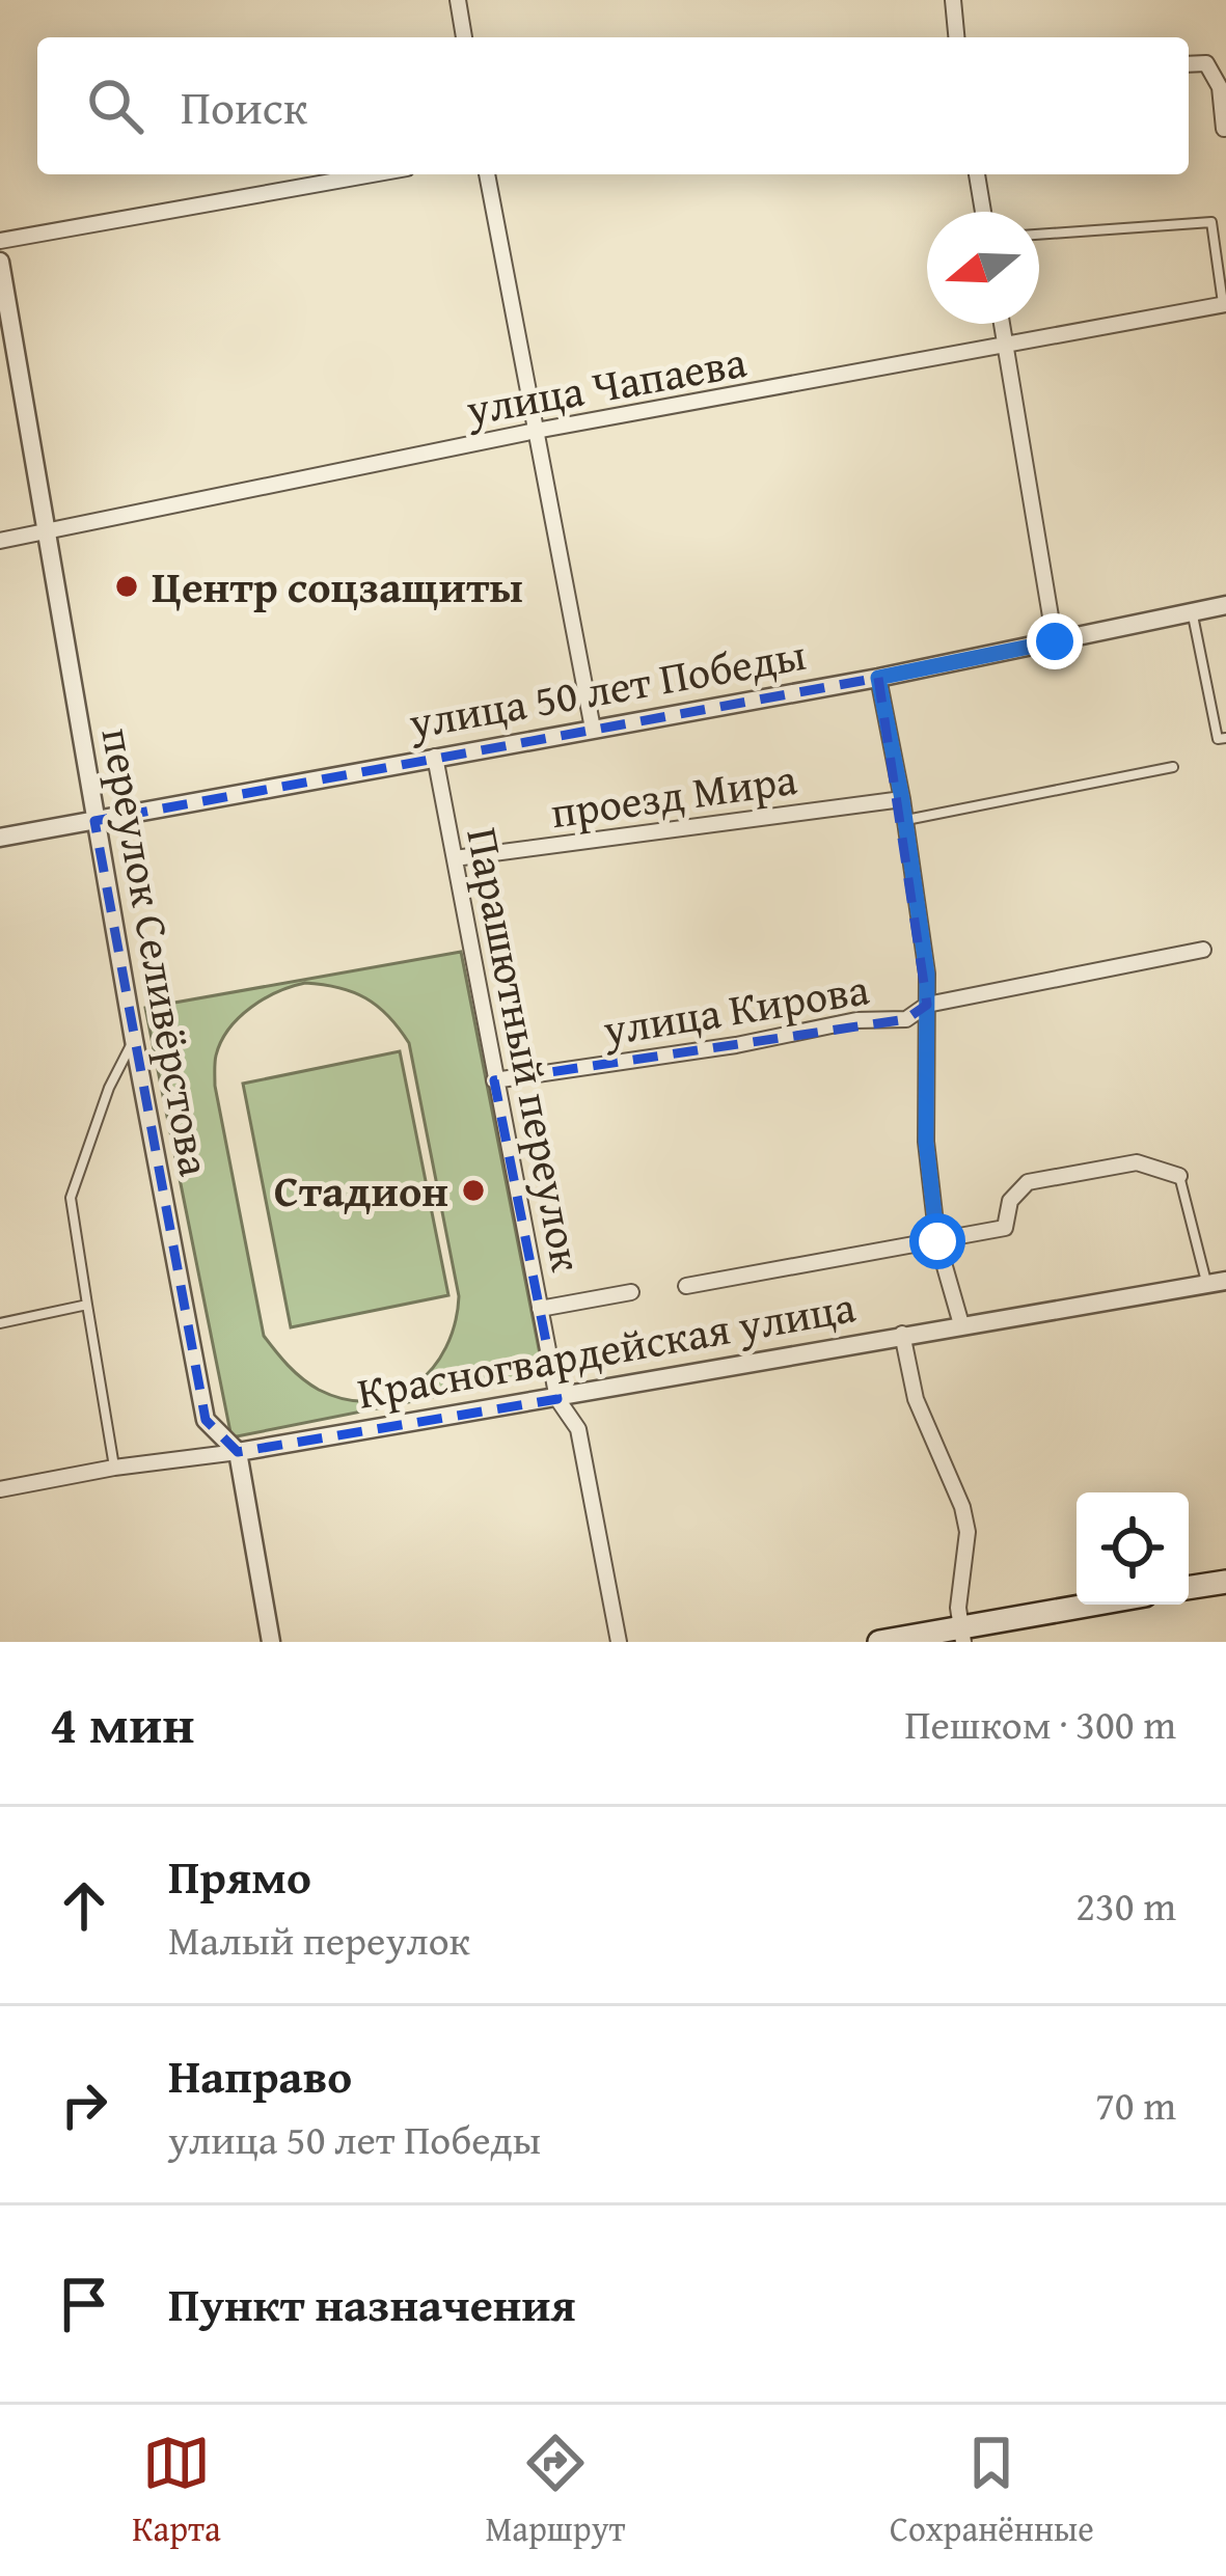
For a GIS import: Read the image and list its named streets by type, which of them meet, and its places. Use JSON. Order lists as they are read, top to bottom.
{
  "streets": {
    "street": [
      "улица Чапаева",
      "улица 50 лет Победы",
      "проезд Мира",
      "переулок Селивёрстова",
      "улица Кирова",
      "Парашютный переулок",
      "Красногвардейская улица"
    ]
  },
  "crossings": [
    ["улица Чапаева", "переулок Селивёрстова"],
    ["улица 50 лет Победы", "переулок Селивёрстова"],
    ["улица 50 лет Победы", "Парашютный переулок"],
    ["проезд Мира", "Парашютный переулок"],
    ["переулок Селивёрстова", "Красногвардейская улица"],
    ["улица Кирова", "Парашютный переулок"],
    ["Парашютный переулок", "Красногвардейская улица"]
  ],
  "places": ["Центр соцзащиты", "Стадион"],
  "north": "left",
  "page": {
    "search": "Поиск",
    "heading": ["4 мин", "Пешком · 300 m"],
    "list": [
      ["Прямо", "Малый переулок", "230 m"],
      ["Направо", "улица 50 лет Победы", "70 m"],
      "Пункт назначения"
    ],
    "nav": ["Карта", "Маршрут", "Сохранённые"]
  }
}
